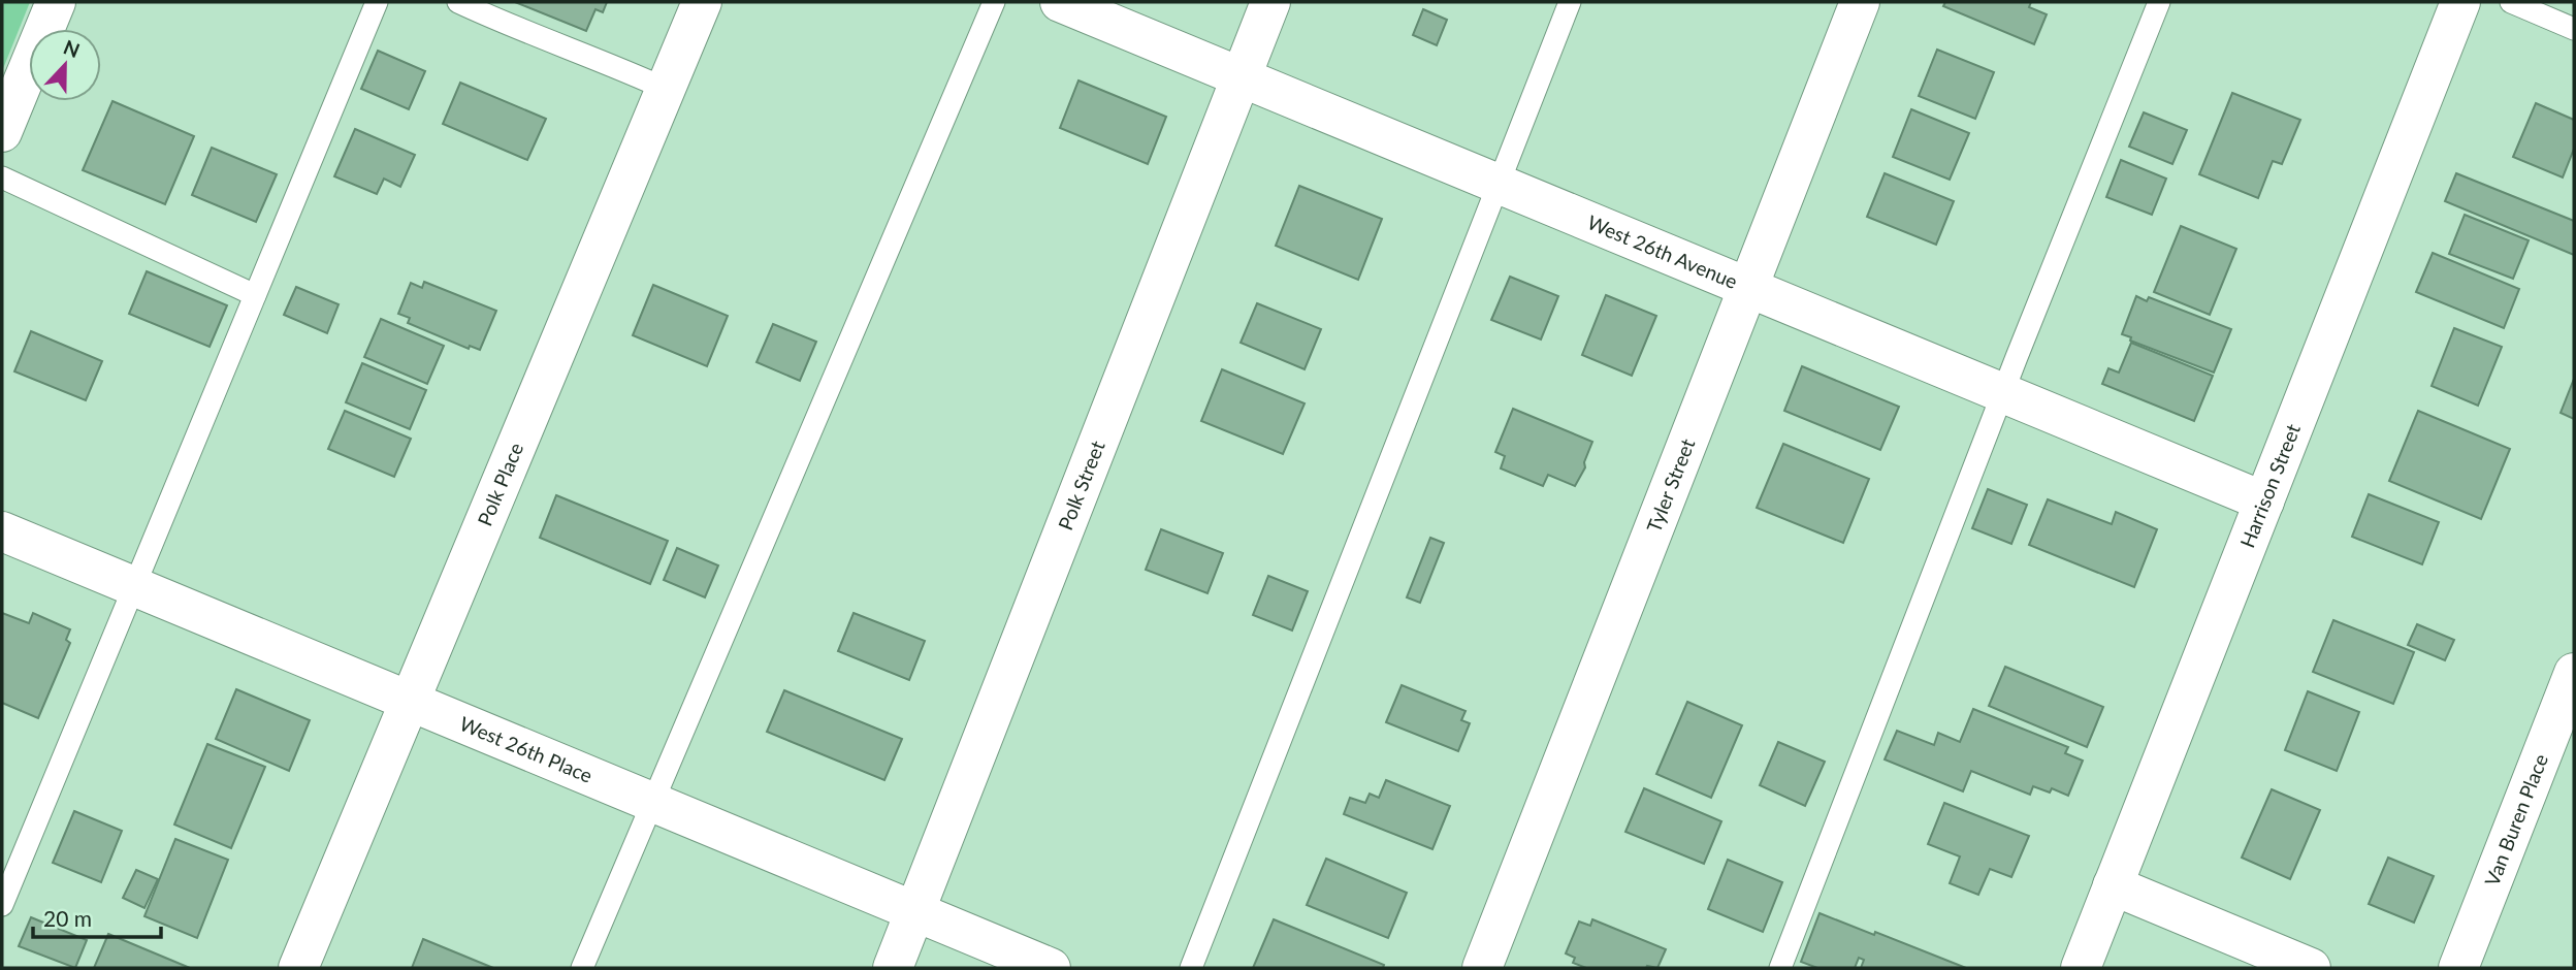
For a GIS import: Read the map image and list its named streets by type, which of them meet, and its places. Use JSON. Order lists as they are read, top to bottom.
{
  "streets": {
    "street": [
      "West 26th Avenue",
      "Polk Place",
      "Polk Street",
      "Tyler Street",
      "Harrison Street",
      "West 26th Place",
      "Van Buren Place"
    ]
  },
  "crossings": [
    ["West 26th Avenue", "Polk Street"],
    ["West 26th Avenue", "Tyler Street"],
    ["West 26th Avenue", "Harrison Street"],
    ["Polk Place", "West 26th Place"],
    ["Polk Street", "West 26th Place"]
  ],
  "scale_bar": "20 m",
  "north": "top"
}
